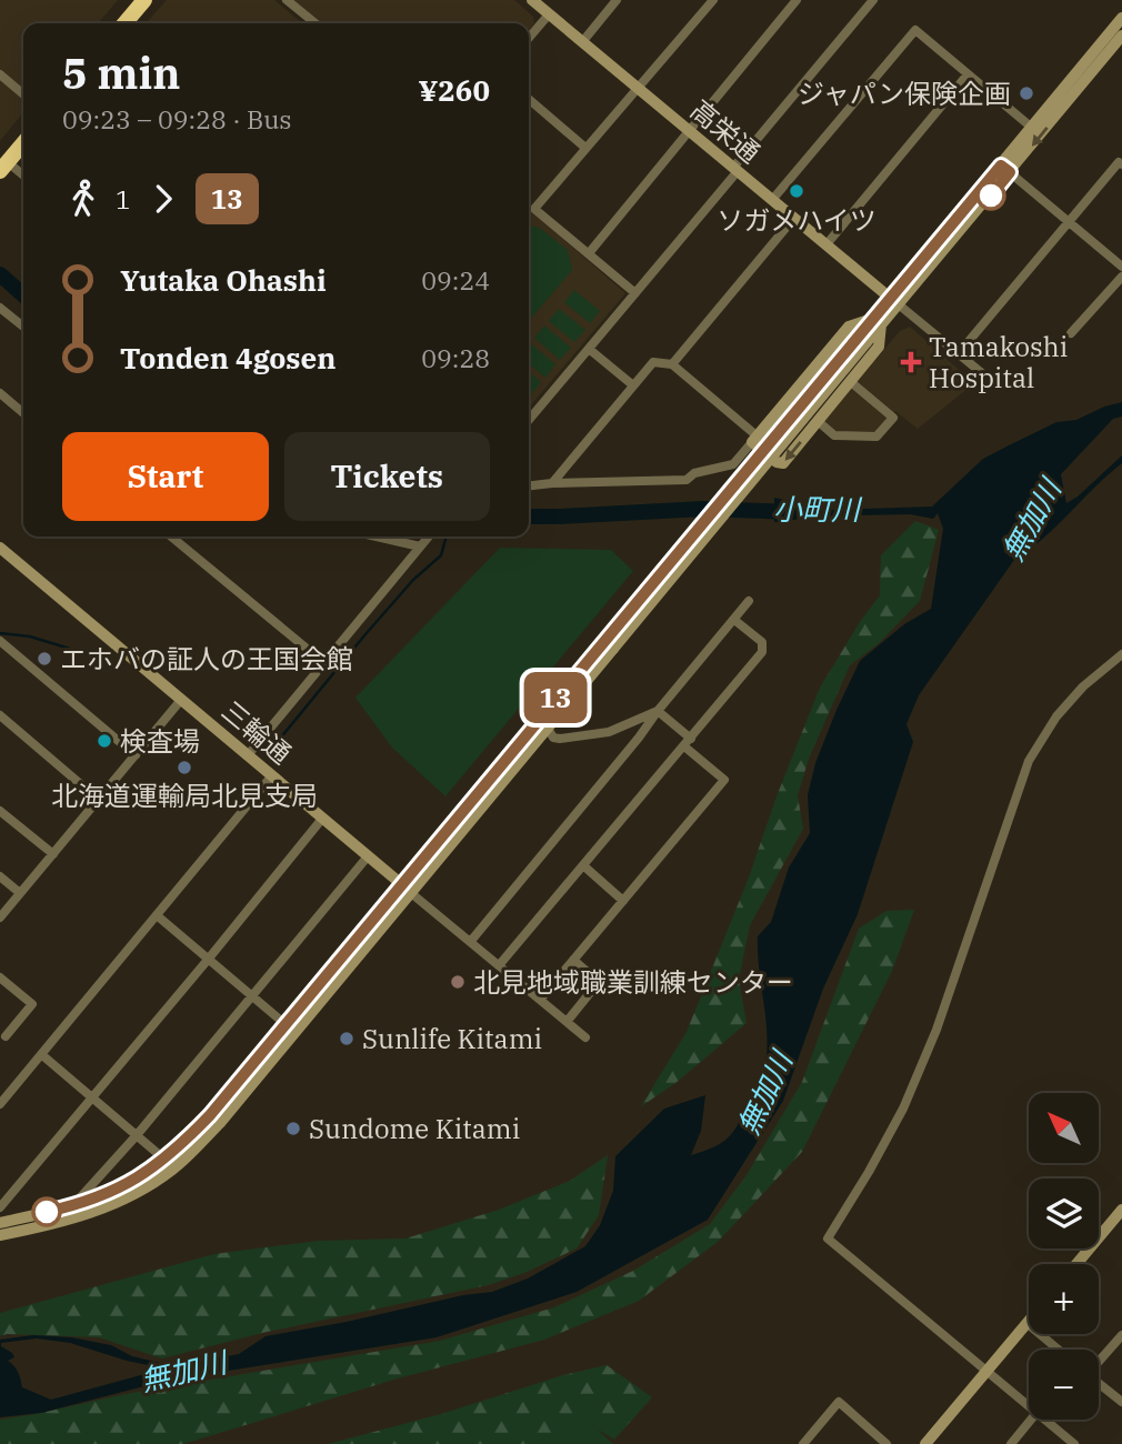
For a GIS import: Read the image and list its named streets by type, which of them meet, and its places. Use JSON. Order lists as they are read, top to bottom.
{
  "streets": {
    "street": ["高栄通", "三輪通"]
  },
  "water": ["小町川", "無加川"],
  "places": {
    "other": [
      "ジャパン保険企画",
      "ソガメハイツ",
      "エホバの証人の王国会館",
      "検査場",
      "北海道運輸局北見支局",
      "北見地域職業訓練センター",
      "Sunlife Kitami",
      "Sundome Kitami"
    ],
    "health": ["Tamakoshi Hospital"]
  },
  "lines": ["bus line 13"],
  "north": "top left",
  "page": {
    "on_map": "13",
    "heading": ["5 min", "09:23 – 09:28 · Bus", "¥260"],
    "legs": ["1", "13"],
    "list": [
      {
        "name": "Yutaka Ohashi",
        "value": "09:24"
      },
      {
        "name": "Tonden 4gosen",
        "value": "09:28"
      }
    ],
    "buttons": ["Start", "Tickets"],
    "map_buttons": ["+", "−"]
  }
}
